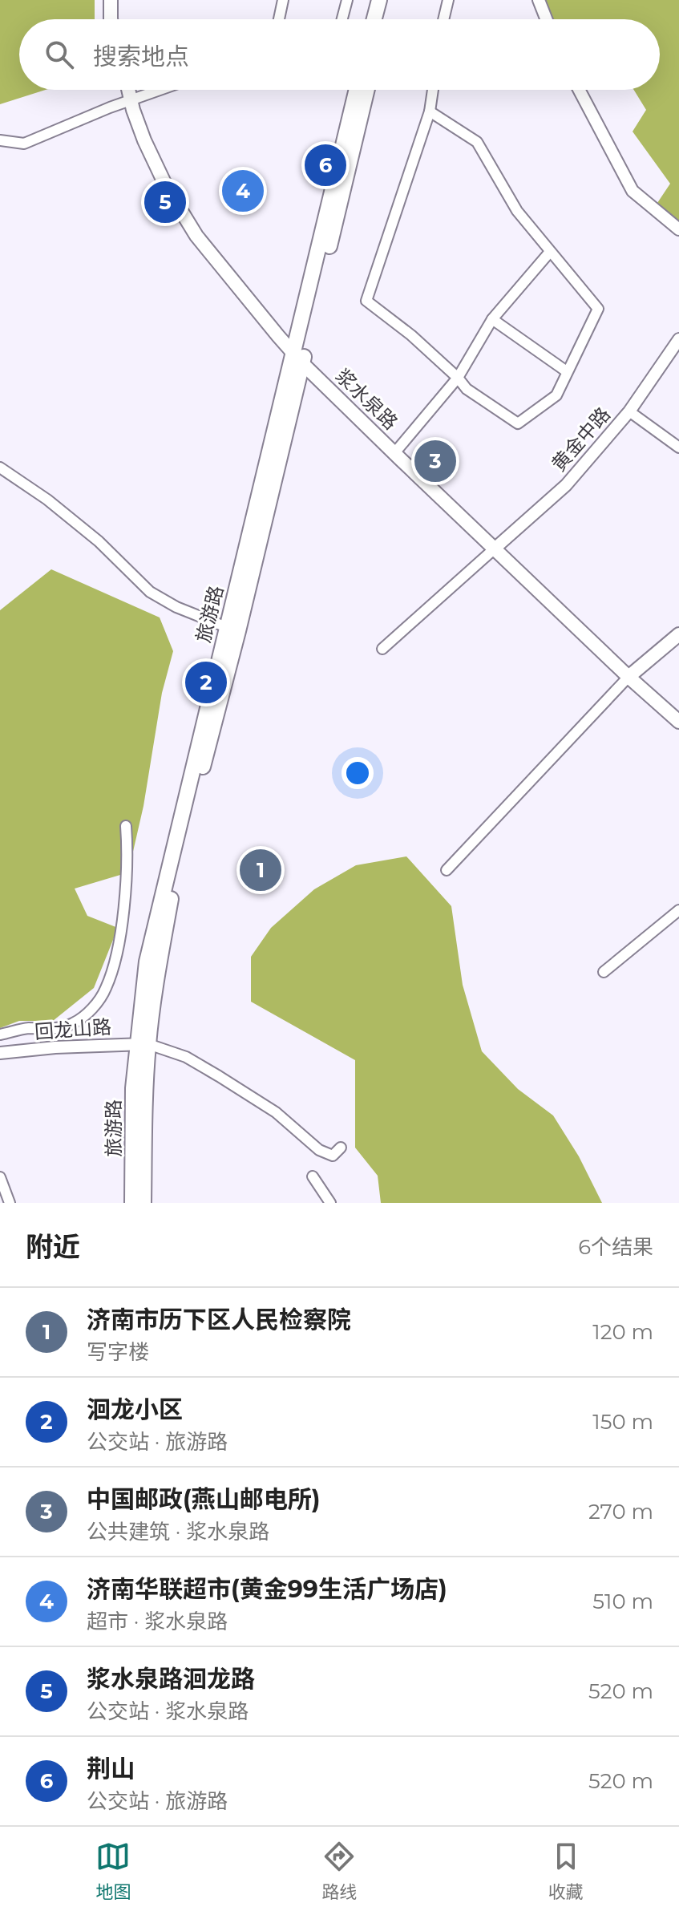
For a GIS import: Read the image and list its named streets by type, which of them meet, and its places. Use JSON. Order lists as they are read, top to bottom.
{
  "streets": {
    "main road": ["浆水泉路", "旅游路"],
    "street": ["黄金中路", "回龙山路"]
  },
  "crossings": [
    ["浆水泉路", "黄金中路"],
    ["浆水泉路", "旅游路"],
    ["旅游路", "回龙山路"]
  ],
  "page": {
    "search": "搜索地点",
    "pins": [
      "6",
      "4",
      "5",
      "3",
      "2",
      "1"
    ],
    "heading": ["附近", "6个结果"],
    "list": [
      {
        "mark": "1",
        "name": "济南市历下区人民检察院",
        "note": "写字楼",
        "value": "120 m"
      },
      {
        "mark": "2",
        "name": "洄龙小区",
        "note": "公交站 · 旅游路",
        "value": "150 m"
      },
      {
        "mark": "3",
        "name": "中国邮政(燕山邮电所)",
        "note": "公共建筑 · 浆水泉路",
        "value": "270 m"
      },
      {
        "mark": "4",
        "name": "济南华联超市(黄金99生活广场店)",
        "note": "超市 · 浆水泉路",
        "value": "510 m"
      },
      {
        "mark": "5",
        "name": "浆水泉路洄龙路",
        "note": "公交站 · 浆水泉路",
        "value": "520 m"
      },
      {
        "mark": "6",
        "name": "荆山",
        "note": "公交站 · 旅游路",
        "value": "520 m"
      }
    ],
    "nav": ["地图", "路线", "收藏"]
  }
}
